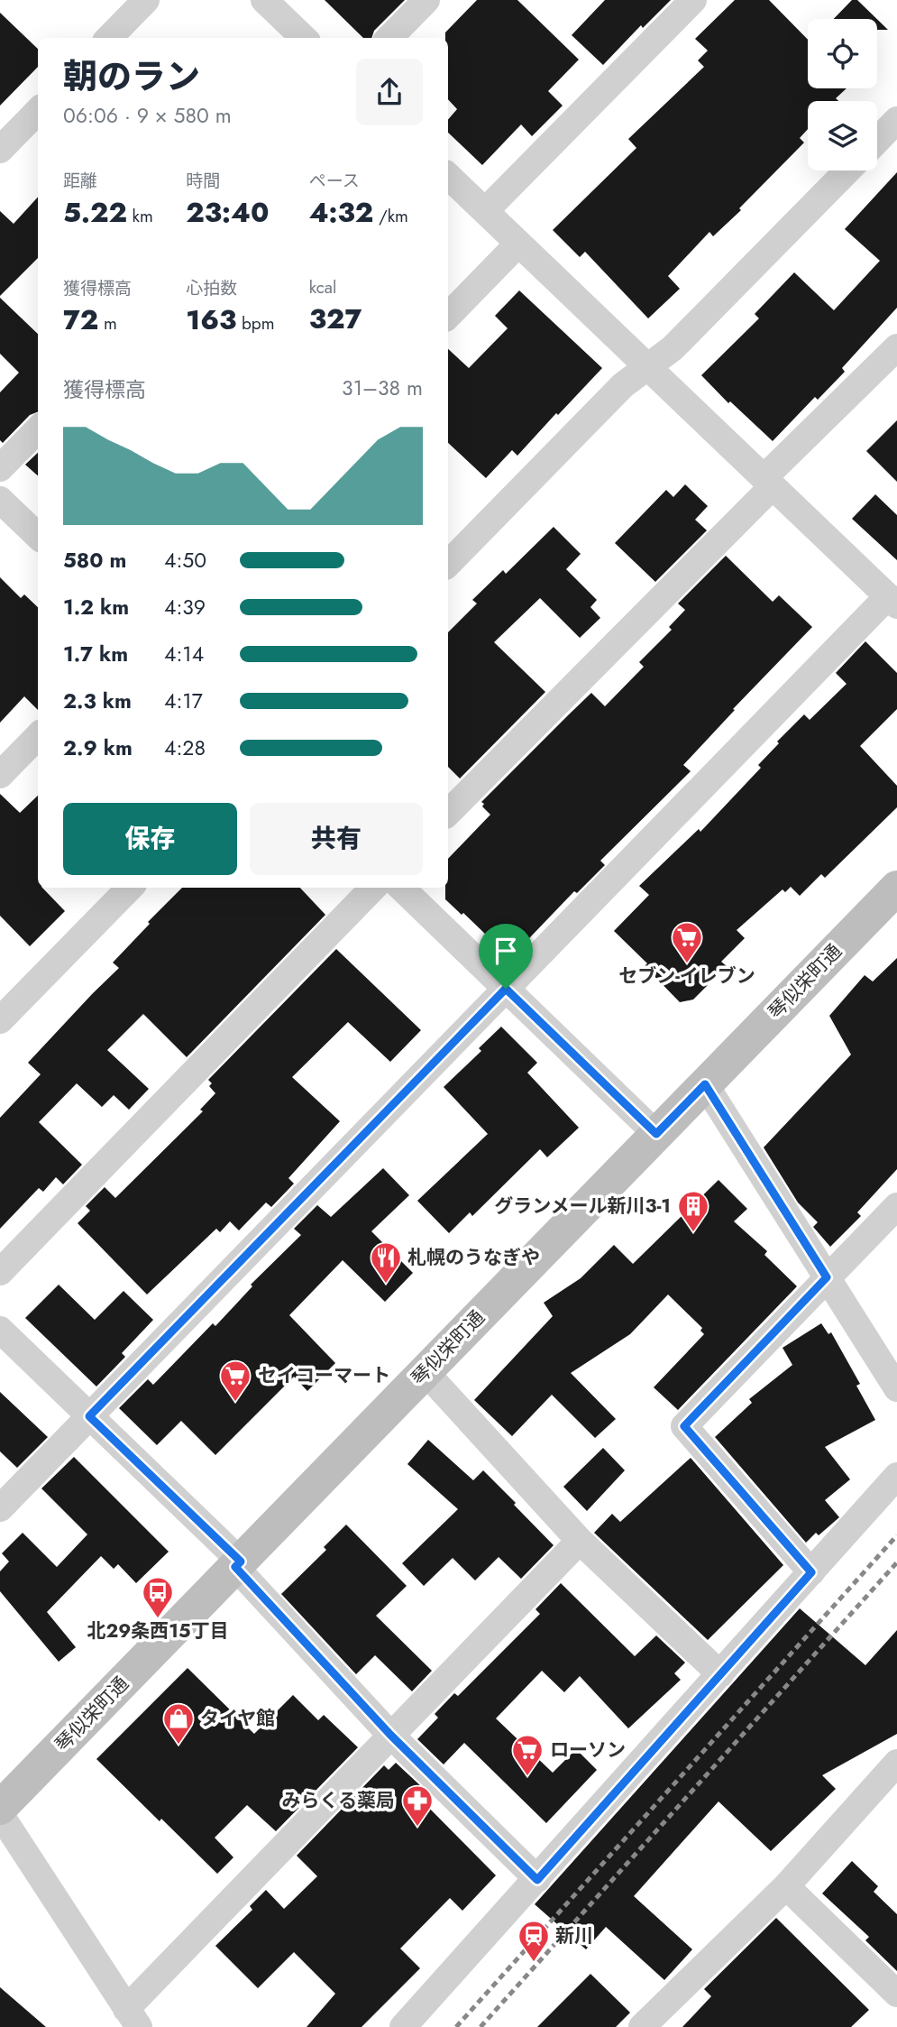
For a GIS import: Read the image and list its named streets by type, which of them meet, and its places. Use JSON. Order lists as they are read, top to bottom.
{
  "streets": {
    "main road": ["琴似栄町通"]
  },
  "places": {
    "supermarket": ["セブン-イレブン", "セイコーマート", "ローソン"],
    "building": ["グランメール新川3-1"],
    "restaurant": ["札幌のうなぎや"],
    "bus stop": ["北29条西15丁目"],
    "shop": ["タイヤ館"],
    "pharmacy": ["みらくる薬局"],
    "station": ["新川"]
  },
  "page": {
    "heading": ["朝のラン", "06:06 · 9 × 580 m"],
    "stats": [
      ["距離", "5.22 km"],
      ["時間", "23:40"],
      ["ペース", "4:32 /km"],
      ["獲得標高", "72 m"],
      ["心拍数", "163 bpm"],
      ["kcal", "327"]
    ],
    "chart": ["獲得標高", "31–38 m"],
    "list": [
      {
        "name": "580 m",
        "note": "4:50"
      },
      {
        "name": "1.2 km",
        "note": "4:39"
      },
      {
        "name": "1.7 km",
        "note": "4:14"
      },
      {
        "name": "2.3 km",
        "note": "4:17"
      },
      {
        "name": "2.9 km",
        "note": "4:28"
      }
    ],
    "buttons": ["保存", "共有"]
  }
}
